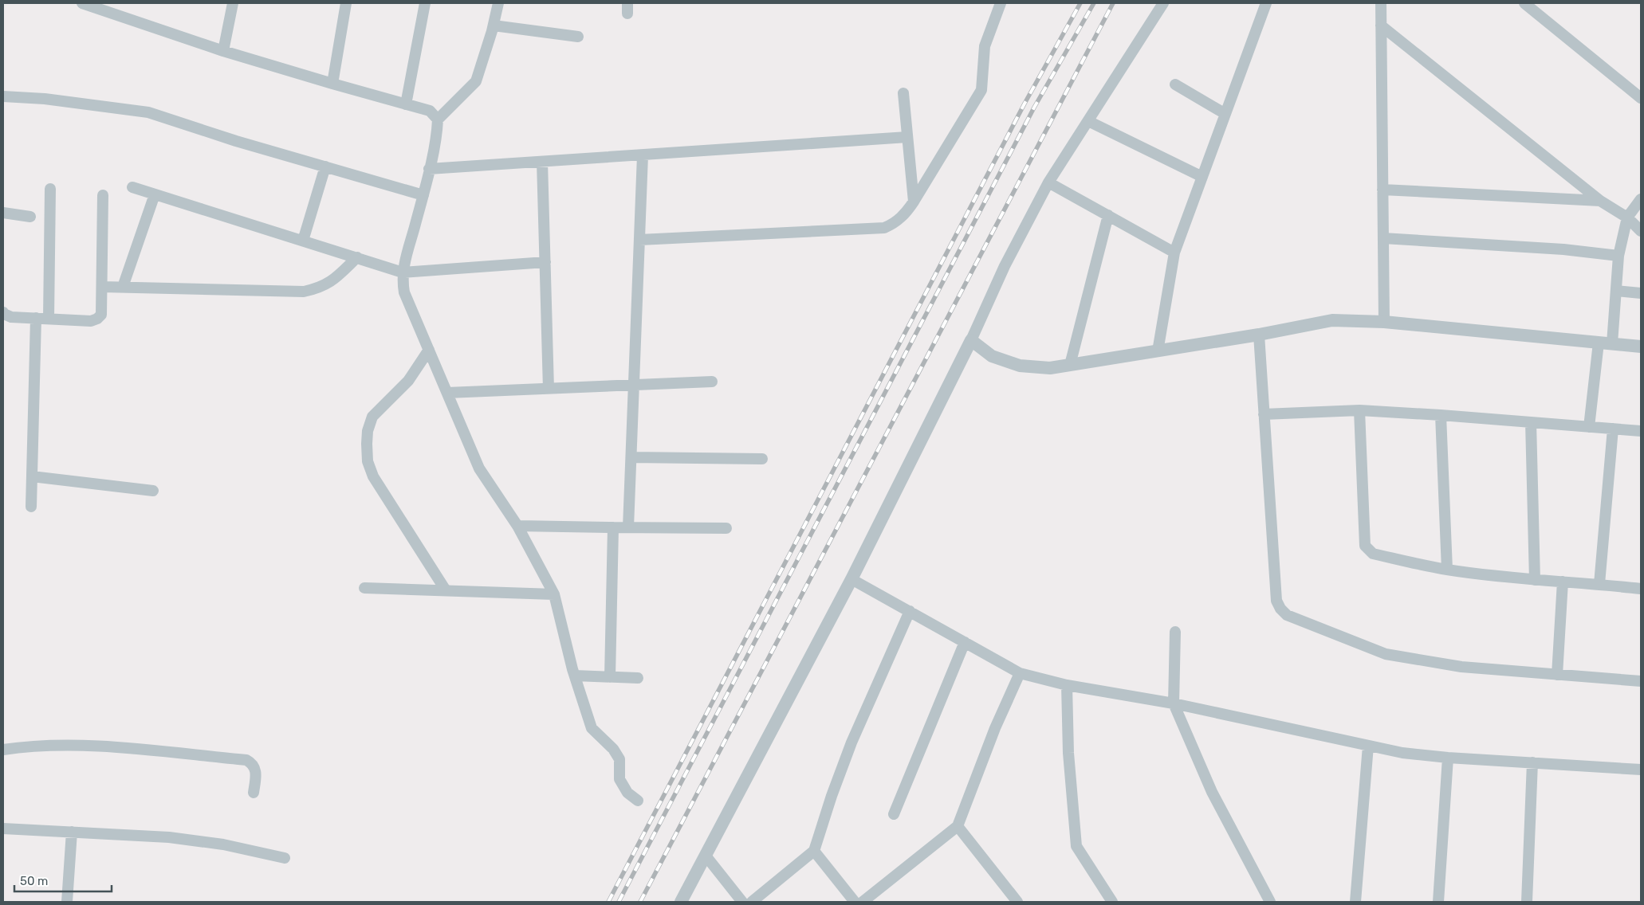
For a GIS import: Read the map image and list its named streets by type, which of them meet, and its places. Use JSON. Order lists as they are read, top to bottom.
{
  "scale_bar": "50 m"
}
